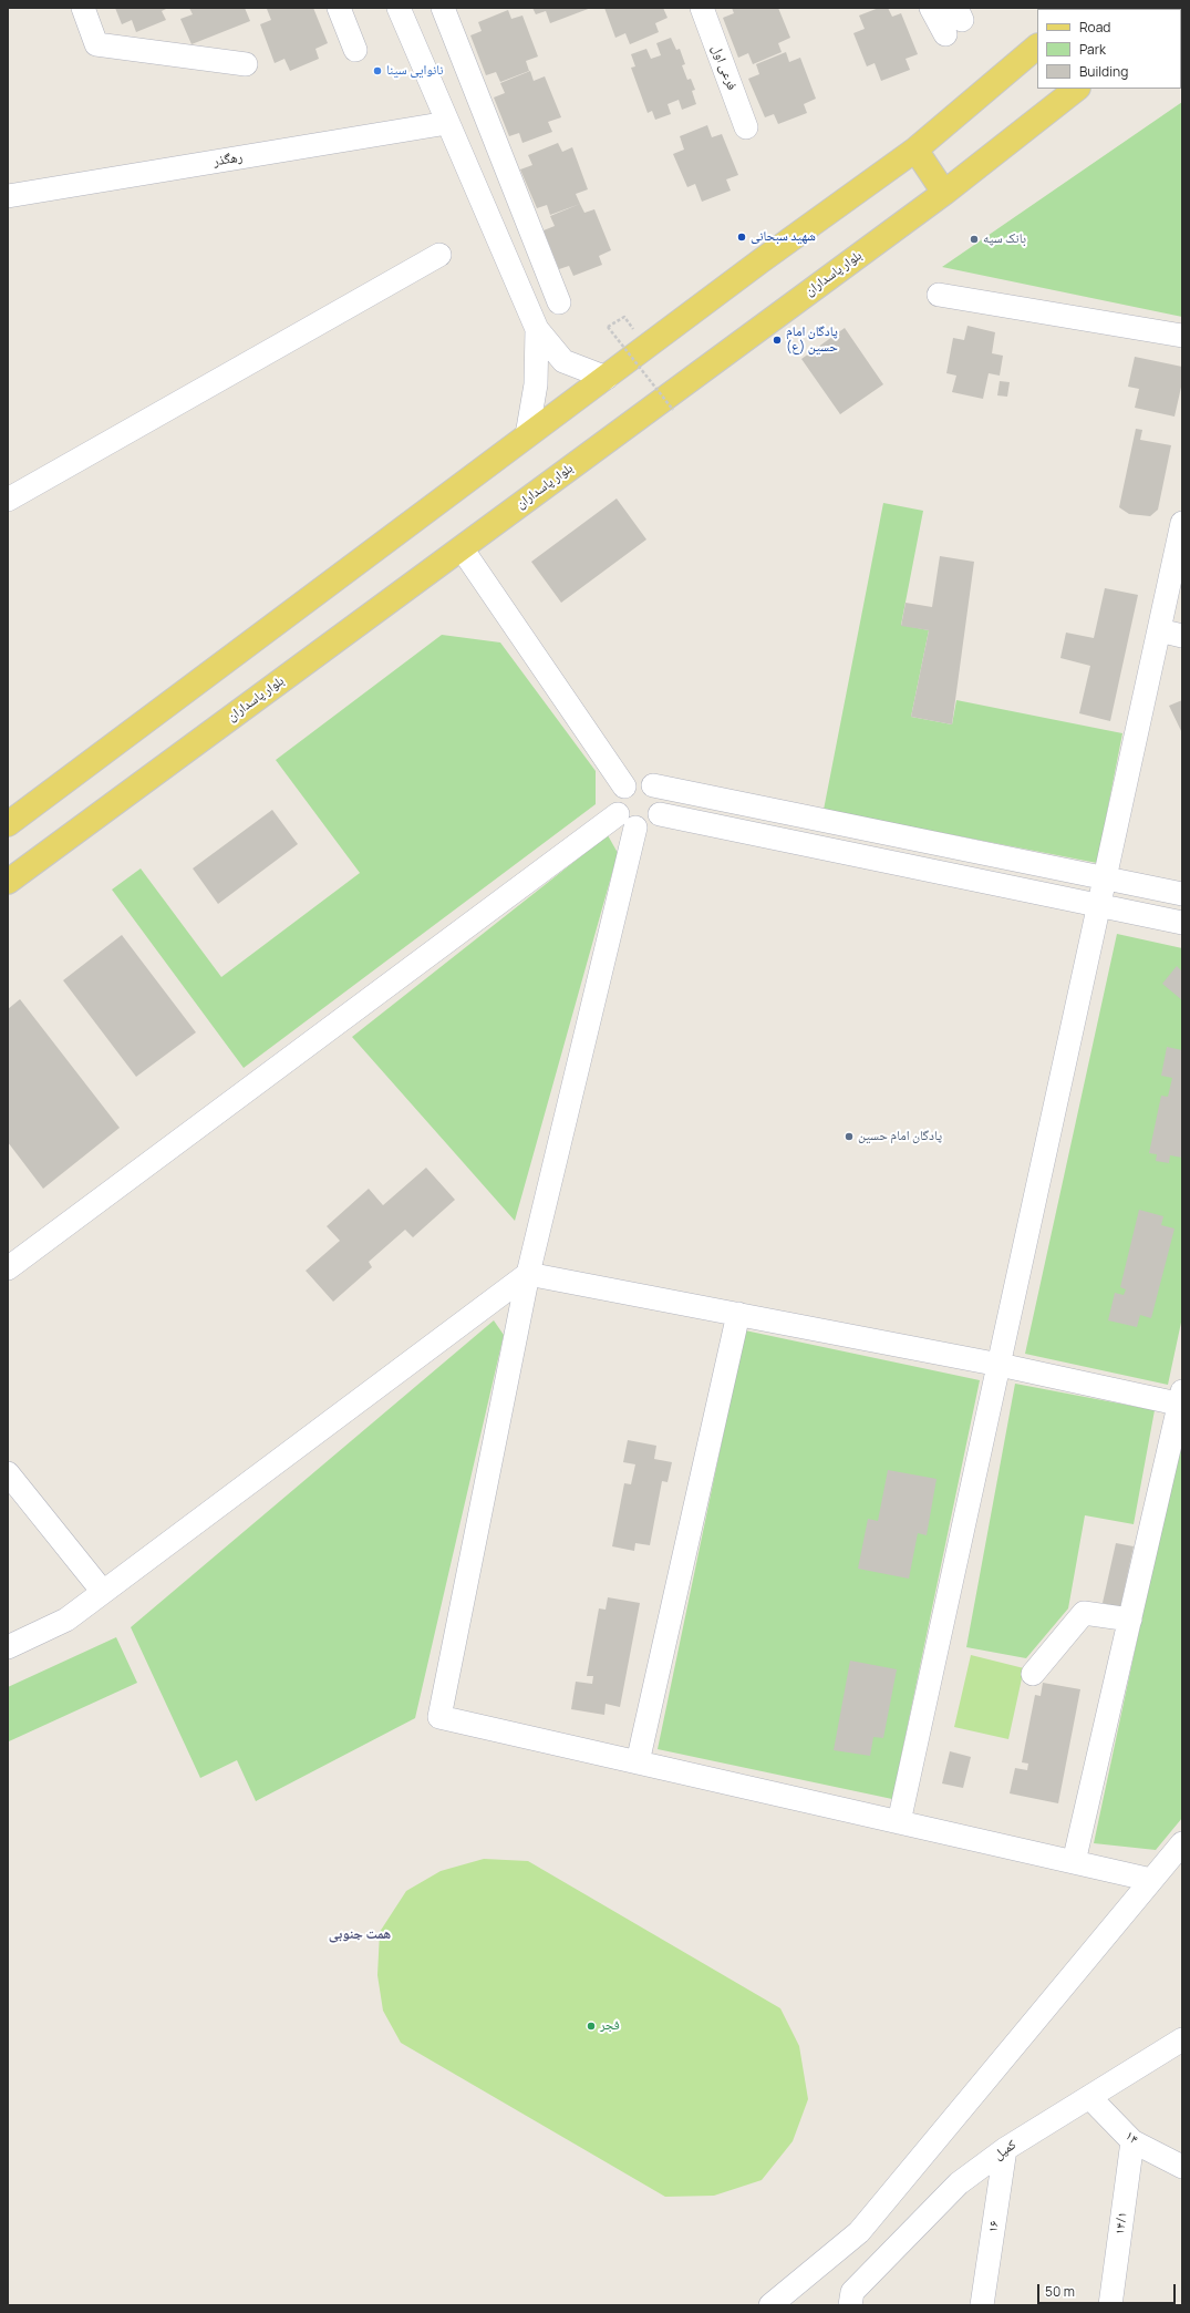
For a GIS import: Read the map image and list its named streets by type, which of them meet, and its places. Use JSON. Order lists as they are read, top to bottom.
{
  "streets": {
    "main road": ["بلوار پاسداران"],
    "street": [
      "فرعی اول",
      "رهگذر",
      "۱۴",
      "کمیل",
      "۱۴/۱",
      "۱۶"
    ]
  },
  "crossings": [
    ["۱۴", "کمیل"],
    ["۱۴", "۱۴/۱"],
    ["کمیل", "۱۶"]
  ],
  "districts": ["همت جنوبی"],
  "places": [
    "نانوایی سینا",
    "شهید سبحانی",
    "بانک سپه",
    "پادگان امام حسین (ع)",
    "پادگان امام حسین",
    "فجر"
  ],
  "legend": ["Road", "Park", "Building"],
  "scale_bar": "50 m"
}
